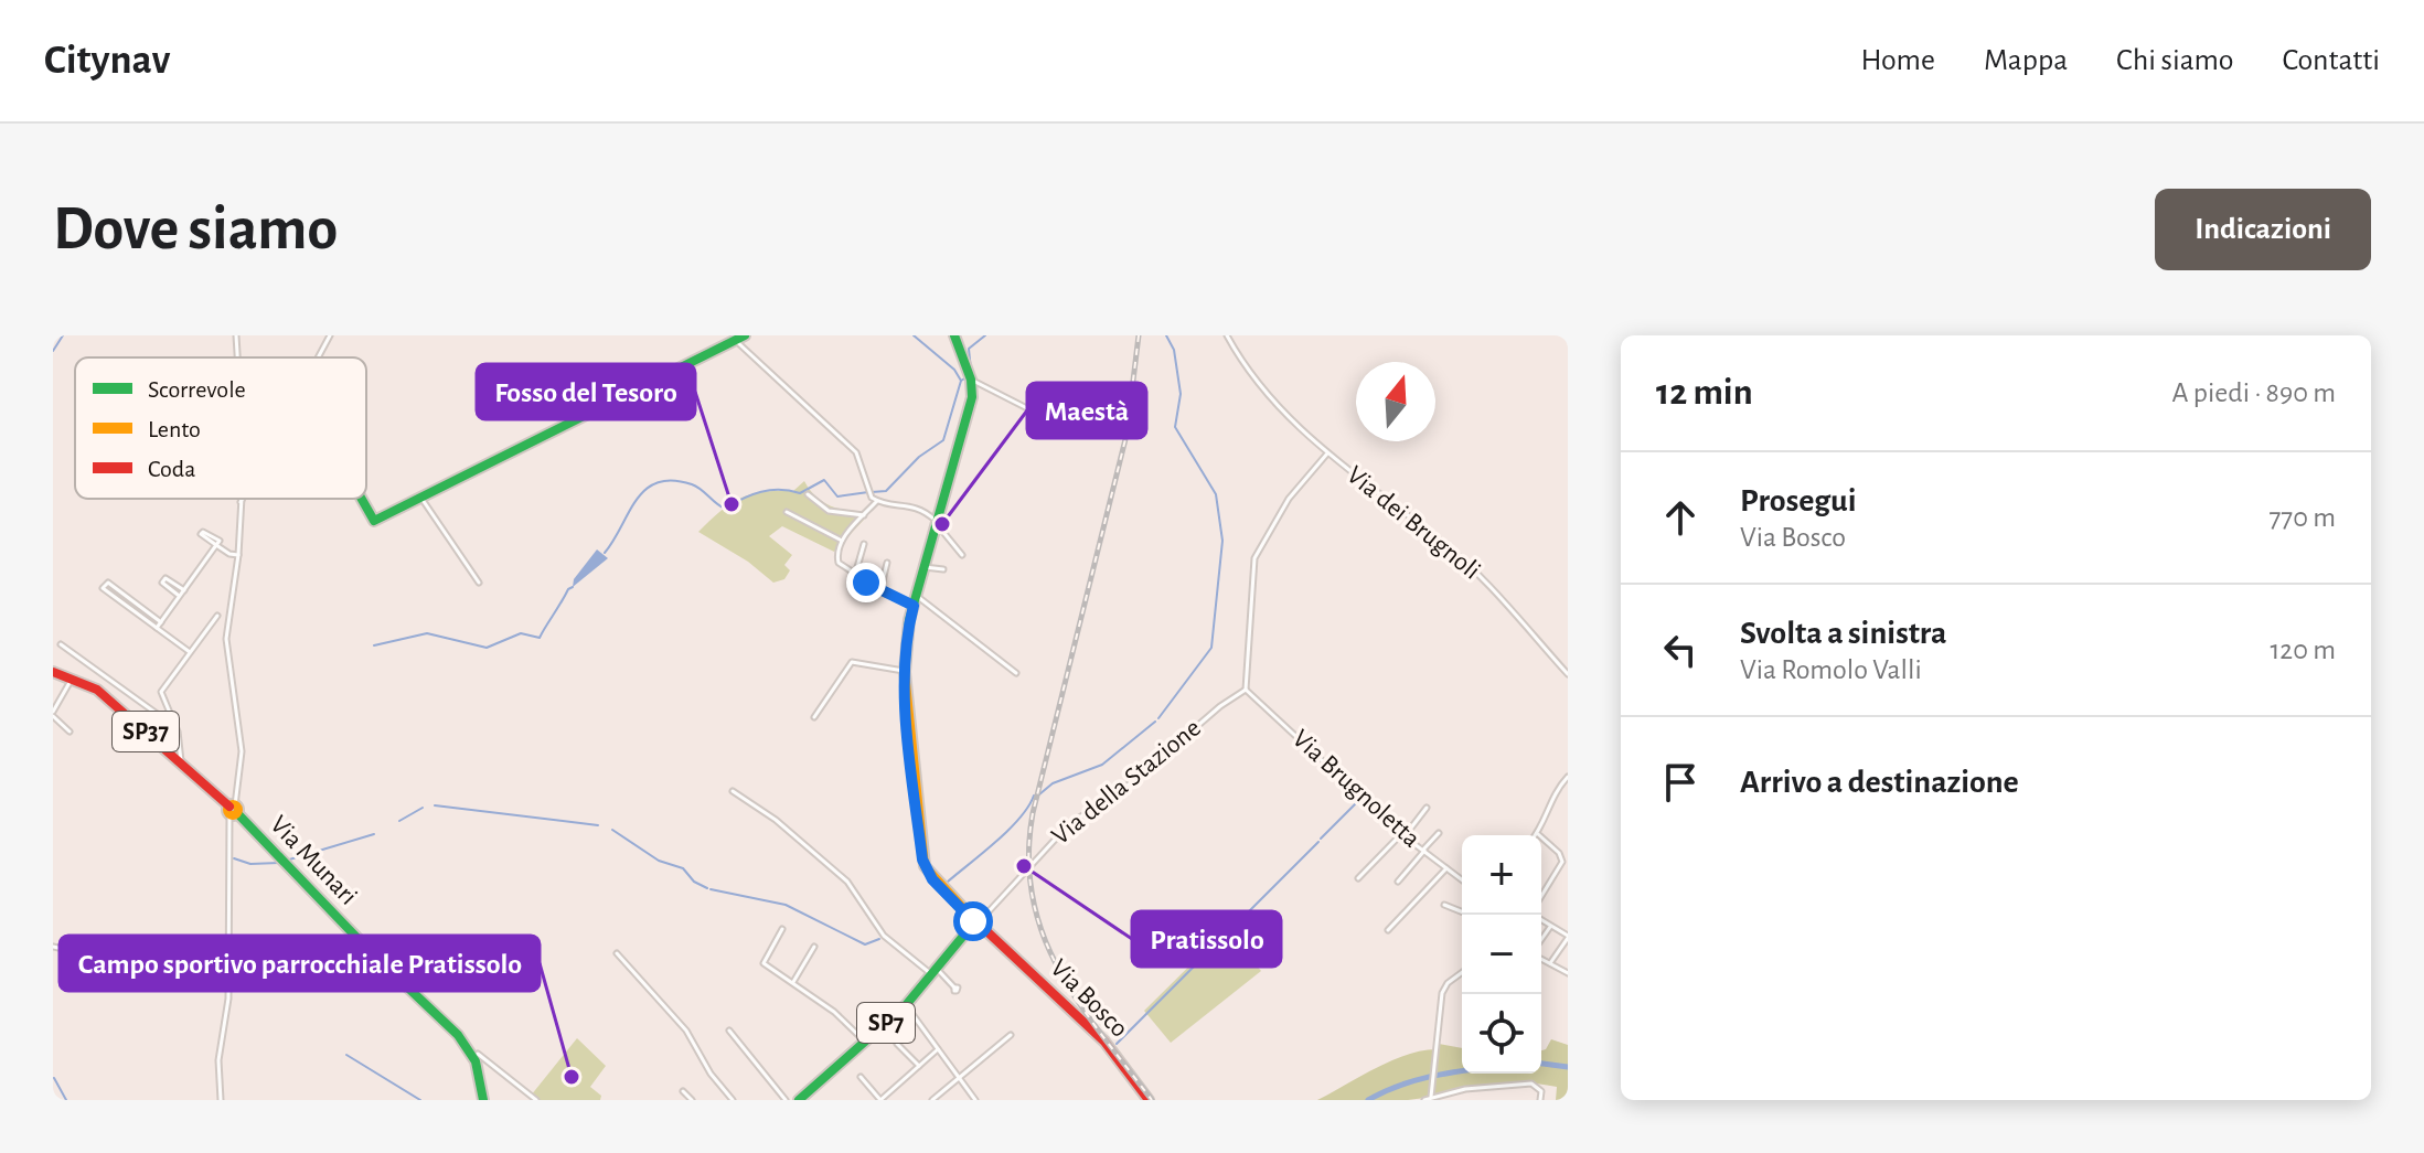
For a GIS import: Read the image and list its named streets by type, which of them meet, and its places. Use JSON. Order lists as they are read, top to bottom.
{
  "streets": {
    "main road": [
      "SP37",
      "Via Munari",
      "Via Bosco",
      "SP7"
    ],
    "street": ["Via dei Brugnoli", "Via della Stazione", "Via Brugnoletta"]
  },
  "crossings": [
    ["SP37", "Via Munari"],
    ["Via della Stazione", "Via Brugnoletta"],
    ["Via della Stazione", "Via Bosco"],
    ["Via della Stazione", "SP7"],
    ["Via Bosco", "SP7"]
  ],
  "places": [
    "Fosso del Tesoro",
    "Maestà",
    "Pratissolo",
    "Campo sportivo parrocchiale Pratissolo"
  ],
  "legend": ["Scorrevole", "Lento", "Coda"],
  "north": "top",
  "page": {
    "header": "Citynav",
    "nav": [
      "Home",
      "Mappa",
      "Chi siamo",
      "Contatti"
    ],
    "buttons": "Indicazioni",
    "title": "Dove siamo",
    "heading": ["12 min", "A piedi · 890 m"],
    "list": [
      ["Prosegui", "Via Bosco", "770 m"],
      ["Svolta a sinistra", "Via Romolo Valli", "120 m"],
      "Arrivo a destinazione"
    ],
    "map_buttons": ["+", "−"]
  }
}
